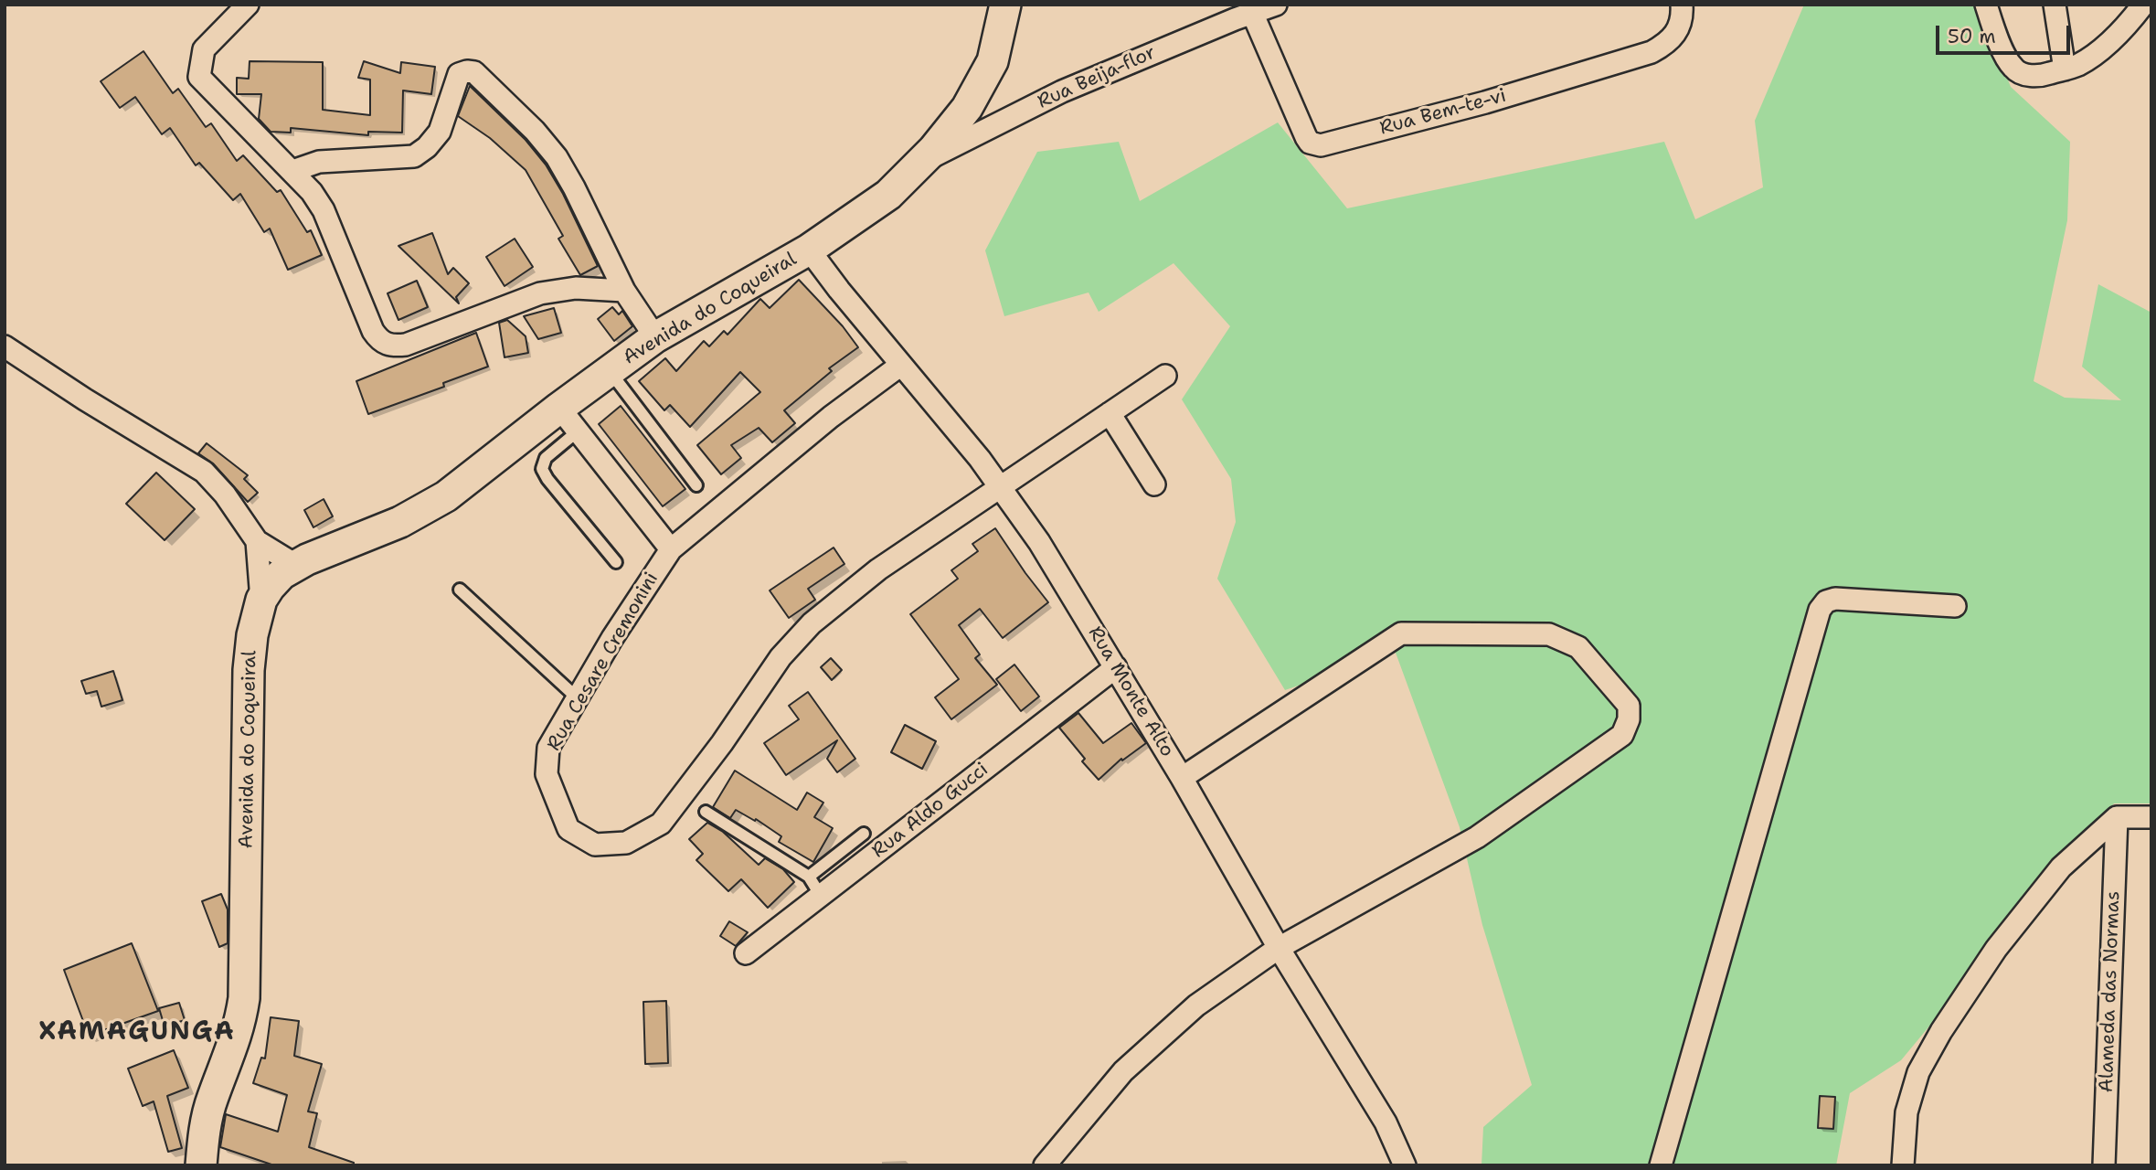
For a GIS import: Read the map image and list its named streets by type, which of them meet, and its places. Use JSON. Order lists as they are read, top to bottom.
{
  "streets": {
    "main road": ["Avenida do Coqueiral"],
    "street": [
      "Rua Beija-flor",
      "Rua Bem-te-vi",
      "Rua Cesare Cremonini",
      "Rua Monte Alto",
      "Rua Aldo Gucci",
      "Alameda das Normas"
    ]
  },
  "crossings": [
    ["Rua Beija-flor", "Rua Bem-te-vi"],
    ["Rua Beija-flor", "Avenida do Coqueiral"],
    ["Avenida do Coqueiral", "Rua Monte Alto"],
    ["Rua Cesare Cremonini", "Rua Monte Alto"],
    ["Rua Monte Alto", "Rua Aldo Gucci"]
  ],
  "districts": ["XAMAGUNGA"],
  "scale_bar": "50 m"
}
